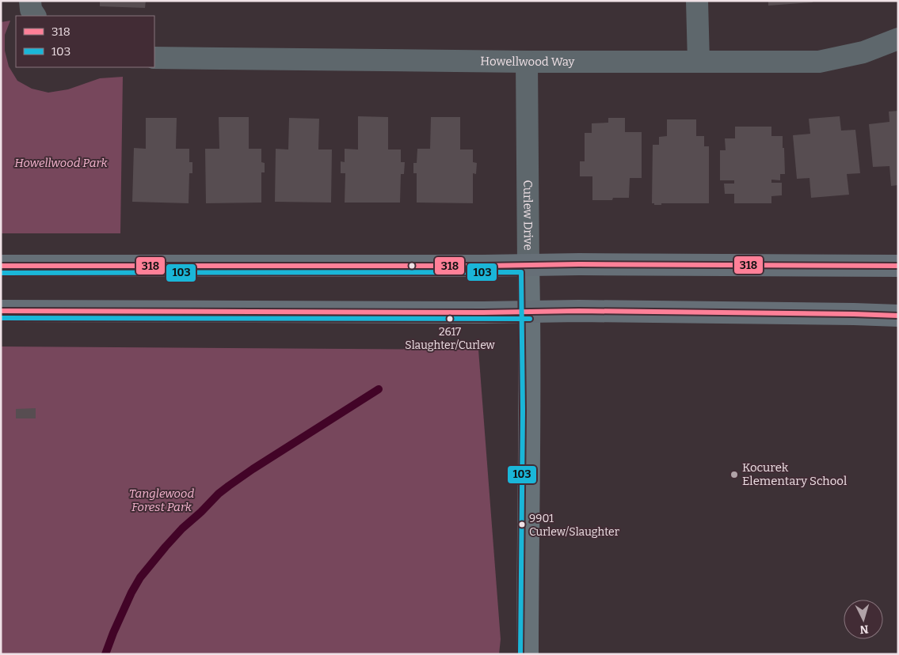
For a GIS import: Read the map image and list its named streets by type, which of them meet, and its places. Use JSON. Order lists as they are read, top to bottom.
{
  "streets": {
    "street": ["Howellwood Way", "Curlew Drive"]
  },
  "crossings": [
    ["Howellwood Way", "Curlew Drive"]
  ],
  "parks": ["Howellwood Park", "Tanglewood Forest Park"],
  "places": ["2617 Slaughter/Curlew", "Kocurek Elementary School", "9901 Curlew/Slaughter"],
  "lines": ["transit line 318", "transit line 103"],
  "legend": ["318", "103"],
  "north": "bottom"
}
